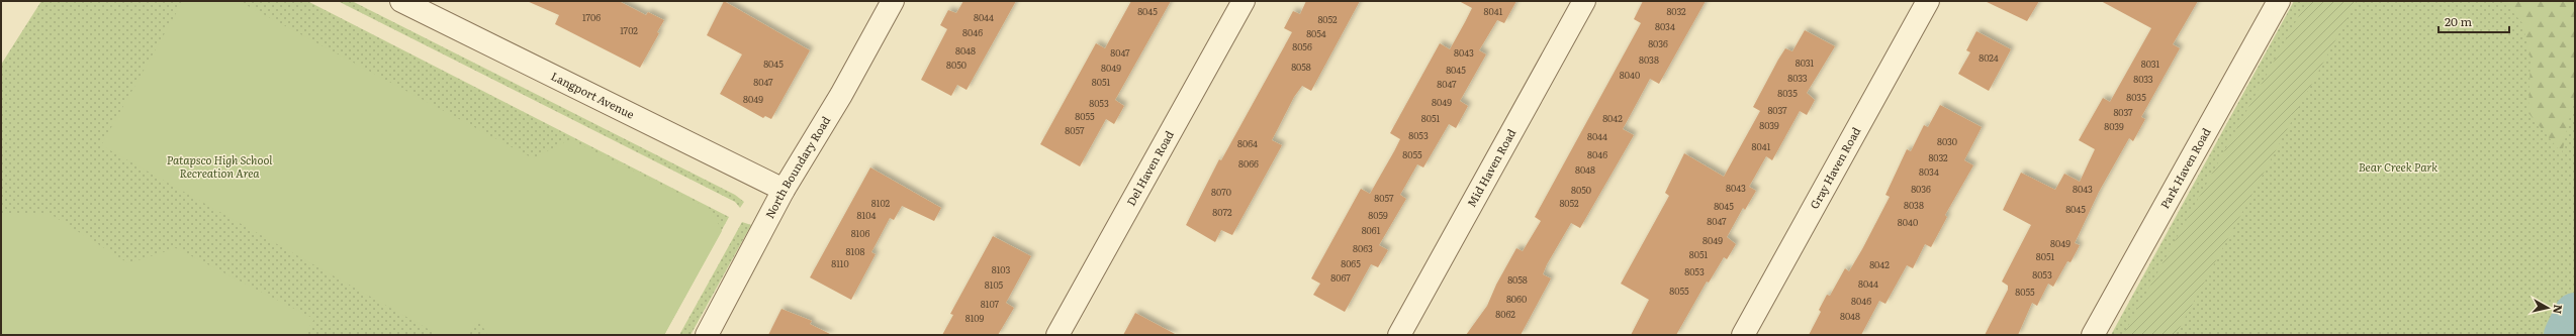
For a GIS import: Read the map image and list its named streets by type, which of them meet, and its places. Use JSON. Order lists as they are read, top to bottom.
{
  "streets": {
    "street": [
      "Langport Avenue",
      "North Boundary Road",
      "Del Haven Road",
      "Mid Haven Road",
      "Gray Haven Road",
      "Park Haven Road"
    ]
  },
  "crossings": [
    ["Langport Avenue", "North Boundary Road"]
  ],
  "parks": ["Patapsco High School Recreation Area", "Bear Creek Park"],
  "house_numbers": [
    "8045",
    "8041",
    "8032",
    "1706",
    "8044",
    "8052",
    "8034",
    "1702",
    "8046",
    "8054",
    "8036",
    "8056",
    "8048",
    "8047",
    "8043",
    "8024",
    "8038",
    "8031",
    "8045",
    "8031",
    "8050",
    "8058",
    "8049",
    "8045",
    "8040",
    "8033",
    "8033",
    "8047",
    "8051",
    "8047",
    "8035",
    "8035",
    "8049",
    "8049",
    "8053",
    "8037",
    "8037",
    "8055",
    "8051",
    "8042",
    "8039",
    "8039",
    "8057",
    "8053",
    "8044",
    "8030",
    "8064",
    "8041",
    "8055",
    "8046",
    "8032",
    "8066",
    "8048",
    "8034",
    "8043",
    "8036",
    "8043",
    "8050",
    "8070",
    "8057",
    "8102",
    "8052",
    "8038",
    "8045",
    "8045",
    "8072",
    "8104",
    "8059",
    "8047",
    "8040",
    "8061",
    "8106",
    "8049",
    "8049",
    "8063",
    "8108",
    "8051",
    "8051",
    "8110",
    "8065",
    "8042",
    "8103",
    "8053",
    "8053",
    "8067",
    "8058",
    "8044",
    "8105",
    "8055",
    "8055",
    "8060",
    "8046",
    "8107",
    "8062",
    "8048",
    "8109"
  ],
  "scale_bar": "20 m",
  "north": "right"
}
